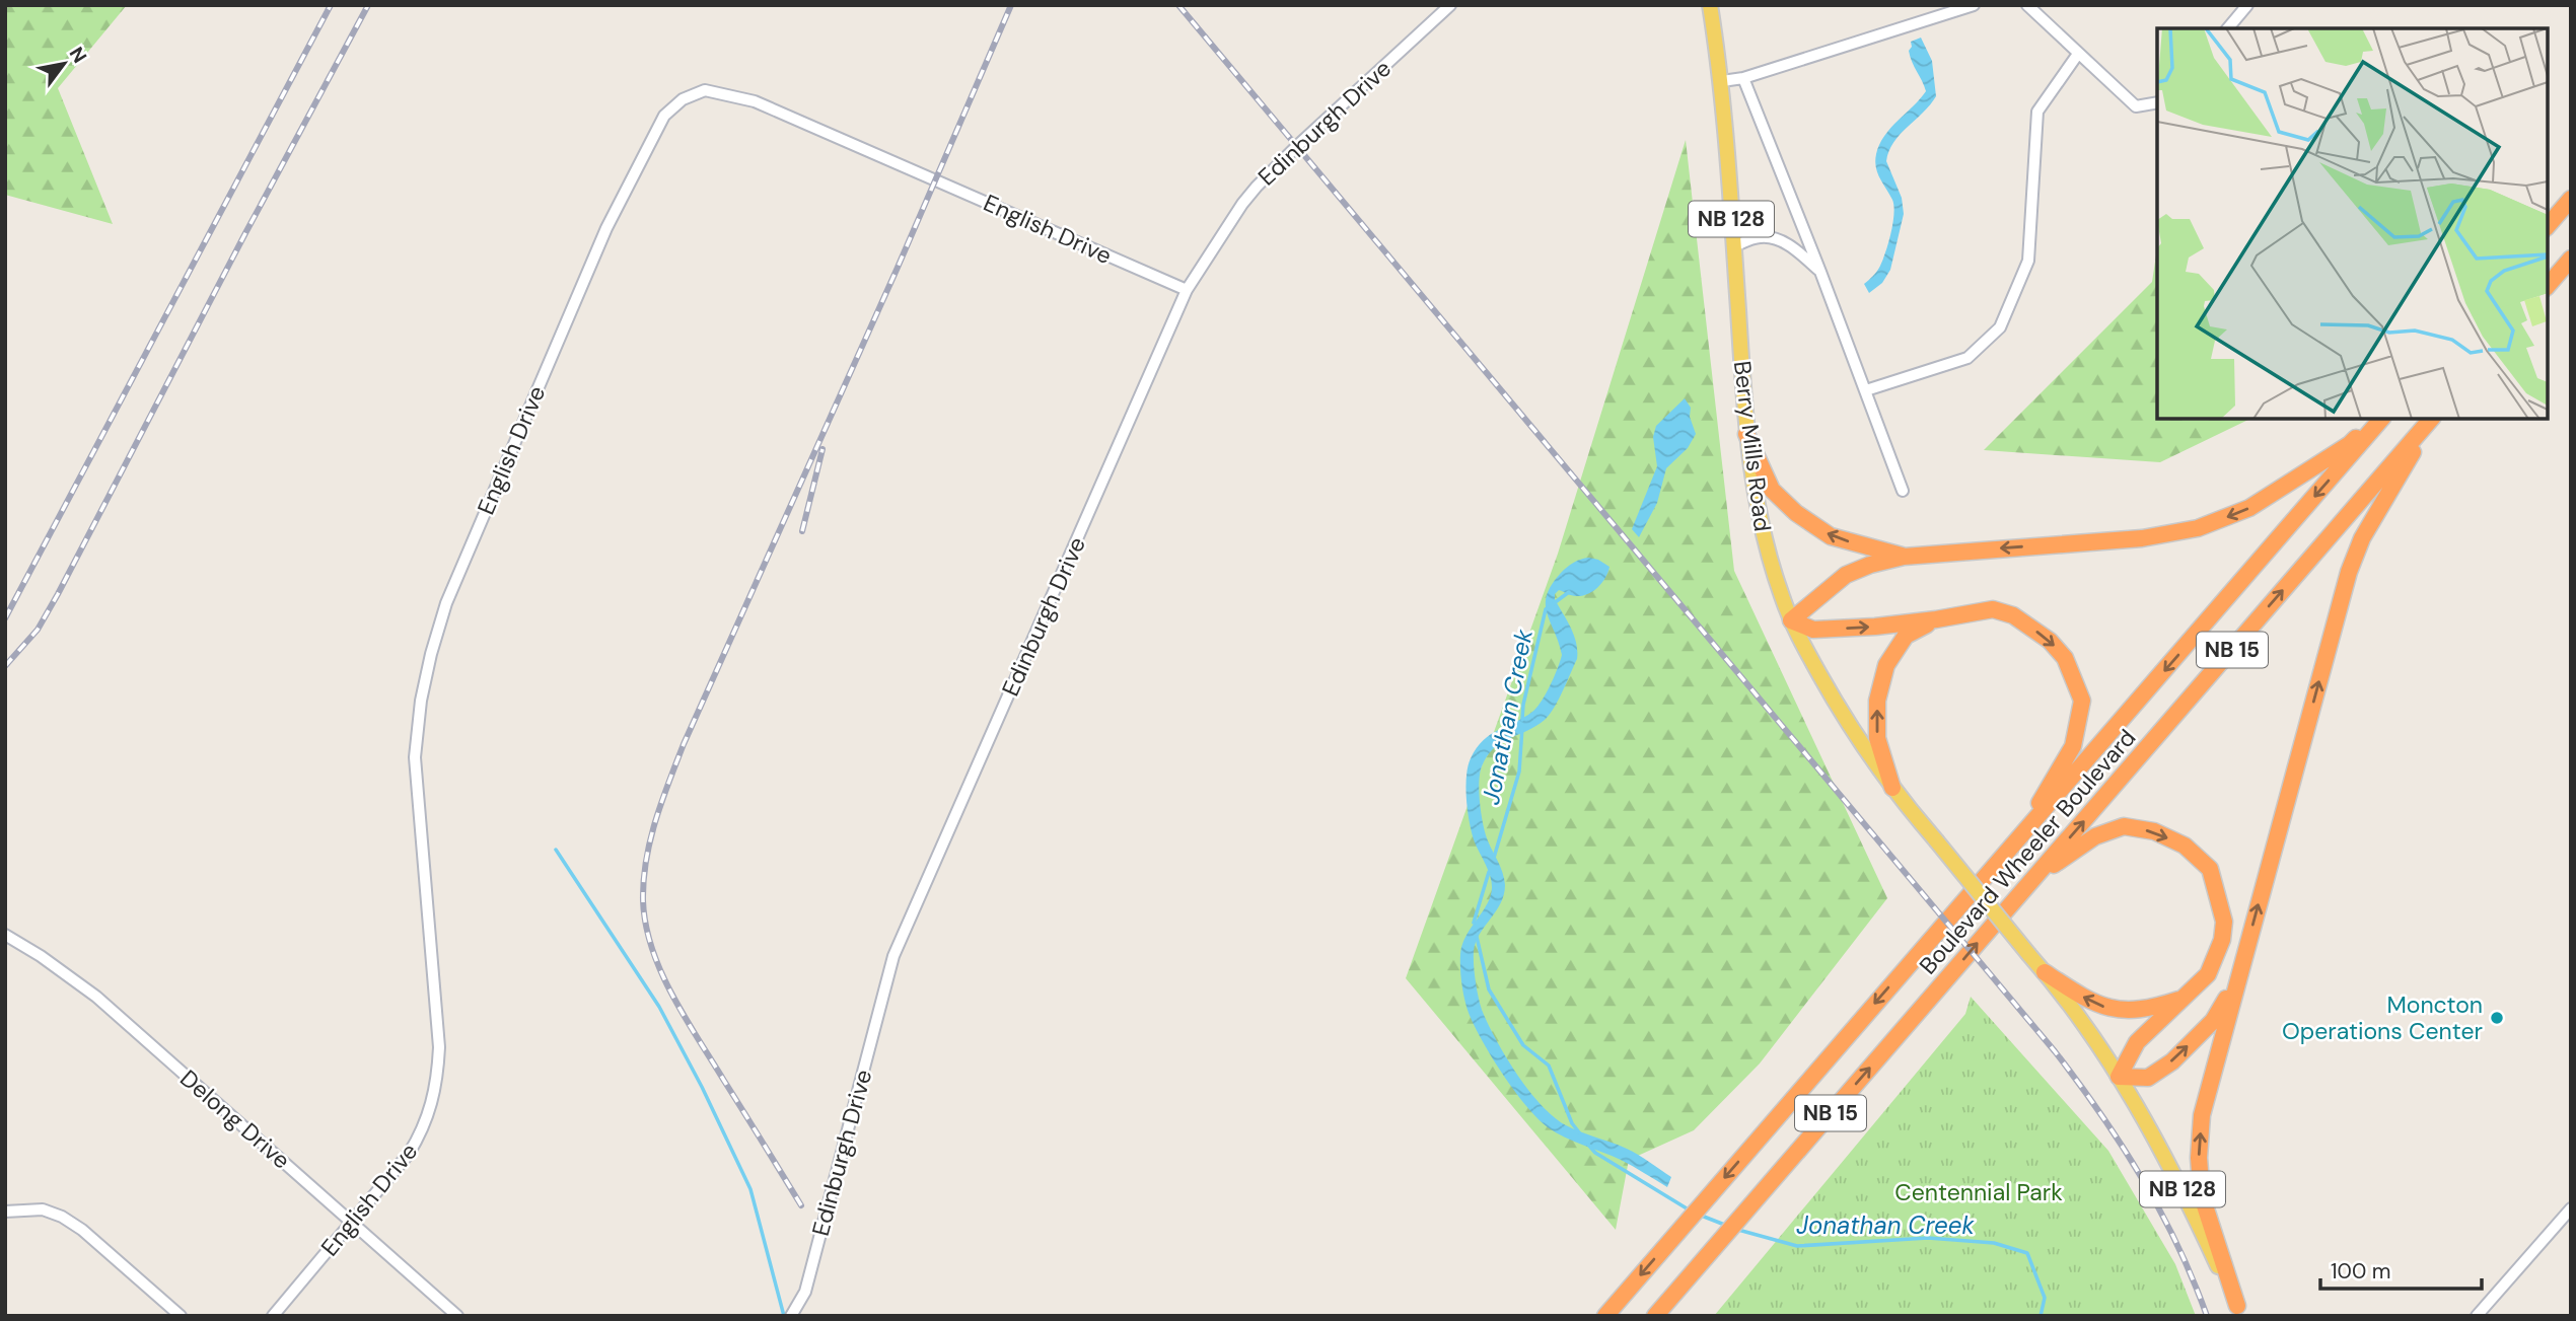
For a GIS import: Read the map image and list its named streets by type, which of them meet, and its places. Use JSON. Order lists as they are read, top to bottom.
{
  "streets": {
    "highway": ["NB 15", "Boulevard Wheeler Boulevard"],
    "main road": ["NB 128", "Berry Mills Road"],
    "street": ["Edinburgh Drive", "English Drive", "Delong Drive"]
  },
  "crossings": [
    ["Edinburgh Drive", "English Drive"],
    ["NB 128", "Berry Mills Road"],
    ["English Drive", "Delong Drive"]
  ],
  "water": ["Jonathan Creek"],
  "parks": ["Centennial Park"],
  "places": ["Moncton Operations Center"],
  "scale_bar": "100 m",
  "north": "top right"
}
